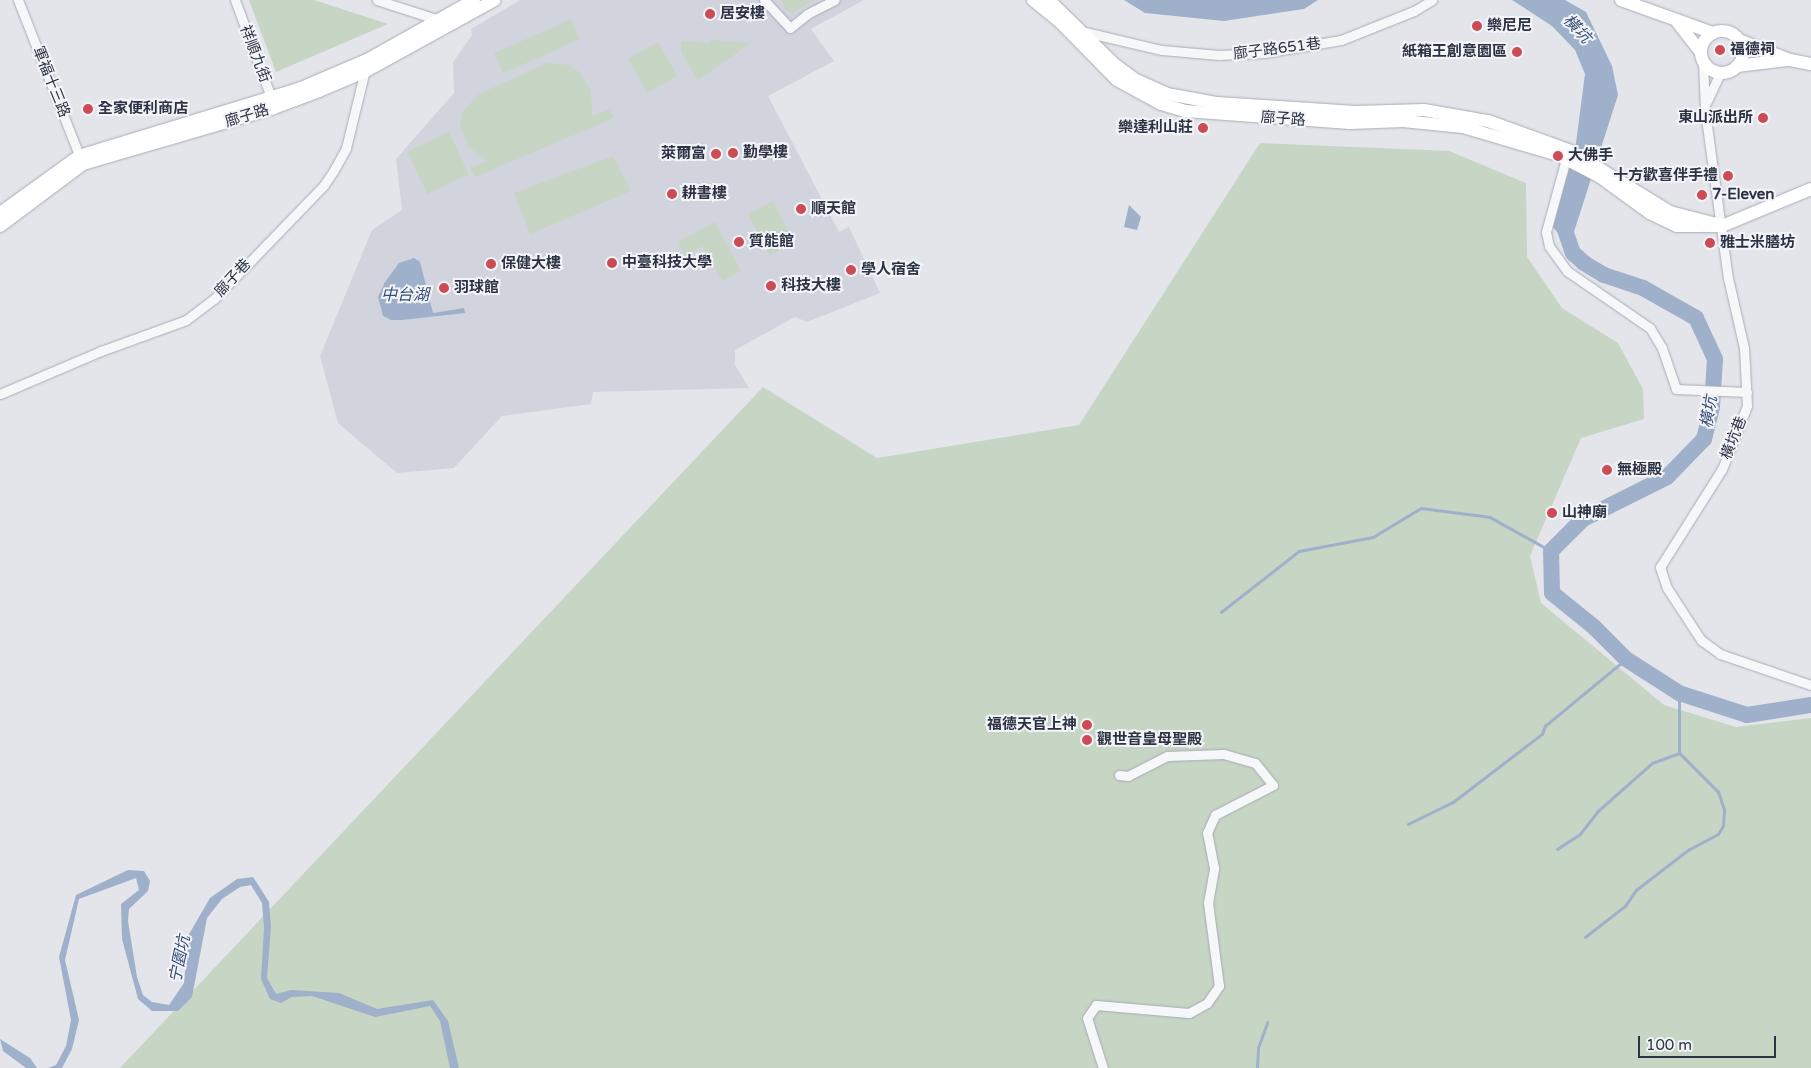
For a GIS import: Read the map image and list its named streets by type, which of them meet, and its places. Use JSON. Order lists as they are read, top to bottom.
{
  "streets": {
    "main road": ["廍子路"],
    "street": [
      "廍子路651巷",
      "祥順九街",
      "軍福十三路",
      "廍子巷",
      "橫坑巷"
    ]
  },
  "crossings": [
    ["廍子路651巷", "廍子路"],
    ["祥順九街", "廍子路"],
    ["軍福十三路", "廍子路"],
    ["廍子路", "廍子巷"]
  ],
  "water": ["橫坑", "中台湖", "宁園坑"],
  "places": [
    "居安樓",
    "樂尼尼",
    "福德祠",
    "紙箱王創意園區",
    "全家便利商店",
    "東山派出所",
    "樂達利山莊",
    "勤學樓",
    "萊爾富",
    "大佛手",
    "十方歡喜伴手禮",
    "耕書樓",
    "7-Eleven",
    "順天館",
    "質能館",
    "雅士米膳坊",
    "中臺科技大學",
    "保健大樓",
    "學人宿舍",
    "科技大樓",
    "羽球館",
    "無極殿",
    "山神廟",
    "福德天官上神",
    "觀世音皇母聖殿"
  ],
  "scale_bar": "100 m"
}
